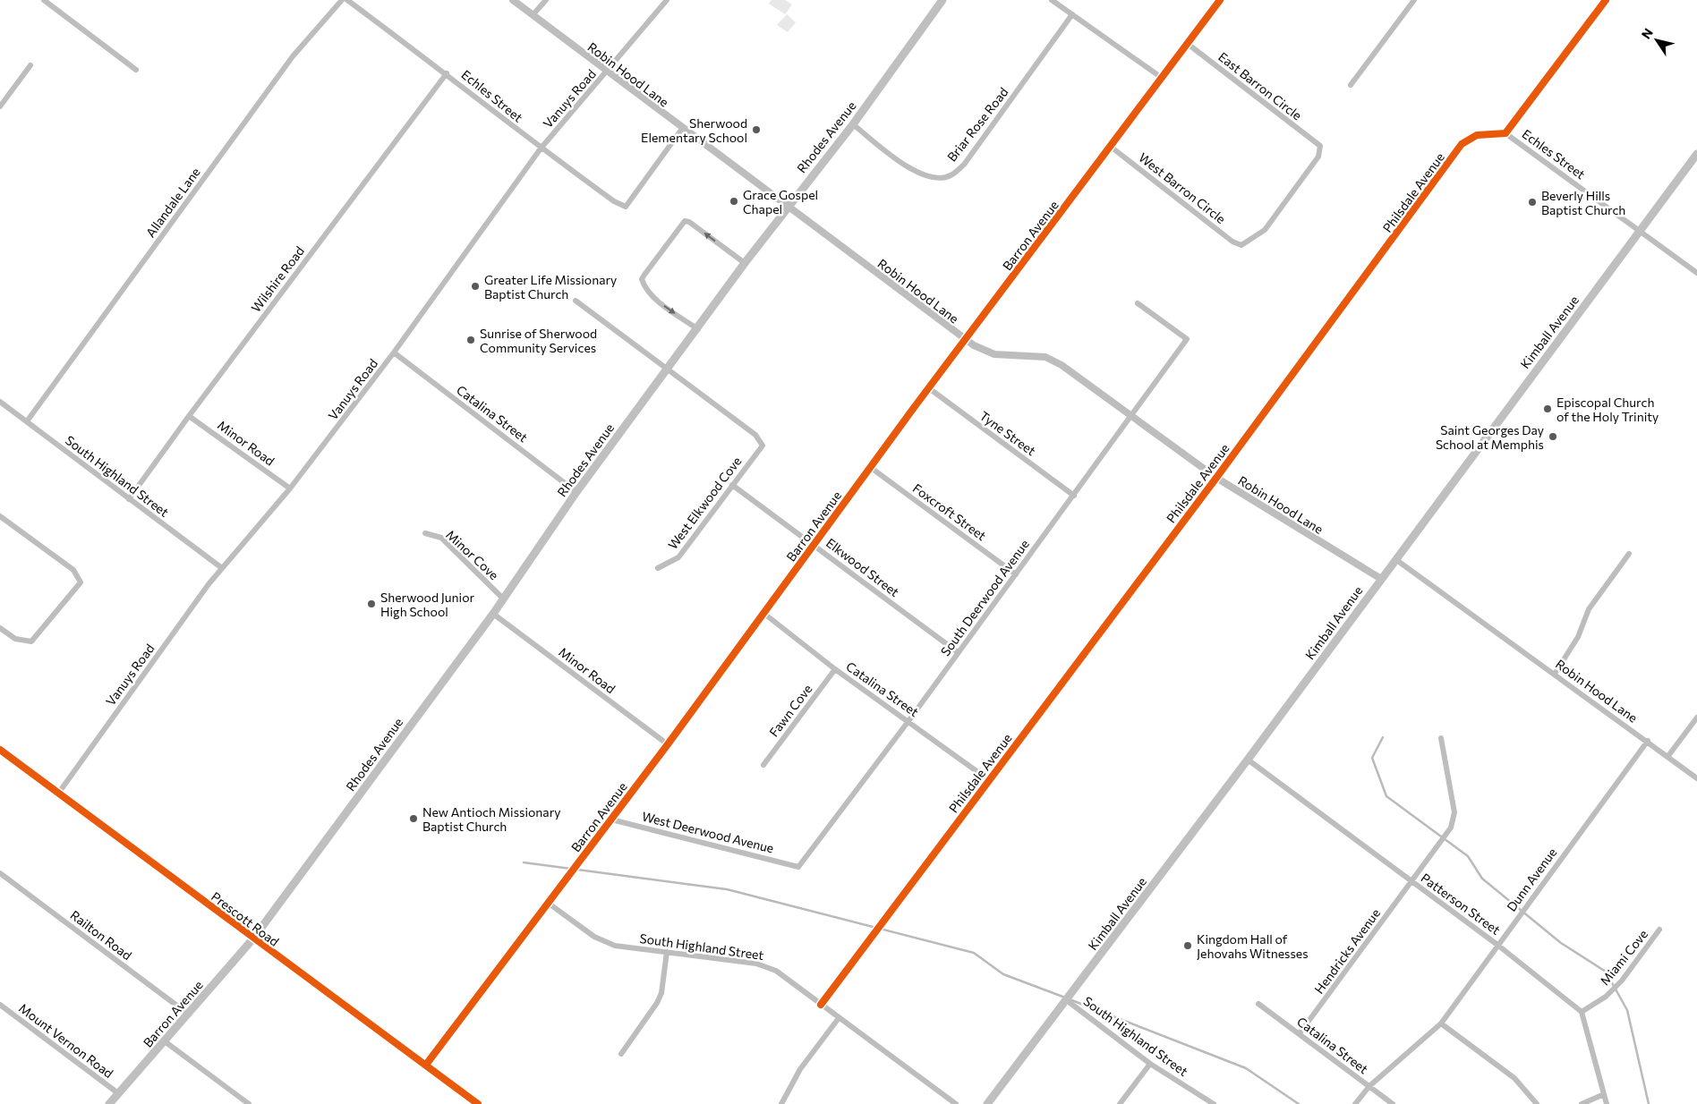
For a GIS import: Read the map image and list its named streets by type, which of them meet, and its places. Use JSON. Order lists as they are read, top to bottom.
{
  "streets": {
    "main road": [
      "Rhodes Avenue",
      "Barron Avenue",
      "Kimball Avenue",
      "Prescott Road"
    ],
    "street": [
      "Robin Hood Lane",
      "East Barron Circle",
      "Echles Street",
      "Vanuys Road",
      "Briar Rose Road",
      "West Barron Circle",
      "Philsdale Avenue",
      "Allandale Lane",
      "Wilshire Road",
      "Catalina Street",
      "Tyne Street",
      "Minor Road",
      "South Highland Street",
      "West Elkwood Cove",
      "Foxcroft Street",
      "Minor Cove",
      "Elkwood Street",
      "South Deerwood Avenue",
      "Fawn Cove",
      "West Deerwood Avenue",
      "Dunn Avenue",
      "Patterson Street",
      "Railton Road",
      "Hendricks Avenue",
      "Miami Cove",
      "Mount Vernon Road"
    ]
  },
  "crossings": [
    ["Robin Hood Lane", "Echles Street"],
    ["Robin Hood Lane", "Vanuys Road"],
    ["Robin Hood Lane", "Rhodes Avenue"],
    ["Robin Hood Lane", "Philsdale Avenue"],
    ["Robin Hood Lane", "Barron Avenue"],
    ["Robin Hood Lane", "Kimball Avenue"],
    ["Robin Hood Lane", "South Deerwood Avenue"],
    ["Robin Hood Lane", "Dunn Avenue"],
    ["East Barron Circle", "West Barron Circle"],
    ["East Barron Circle", "Barron Avenue"],
    ["Echles Street", "Vanuys Road"],
    ["Echles Street", "Philsdale Avenue"],
    ["Echles Street", "Wilshire Road"],
    ["Echles Street", "Kimball Avenue"],
    ["Vanuys Road", "Catalina Street"],
    ["Vanuys Road", "Minor Road"],
    ["Vanuys Road", "South Highland Street"],
    ["Vanuys Road", "Prescott Road"],
    ["Briar Rose Road", "Rhodes Avenue"],
    ["Rhodes Avenue", "Barron Avenue"],
    ["Rhodes Avenue", "Catalina Street"],
    ["Rhodes Avenue", "Minor Road"],
    ["Rhodes Avenue", "West Elkwood Cove"],
    ["Rhodes Avenue", "Minor Cove"],
    ["Rhodes Avenue", "Prescott Road"],
    ["West Barron Circle", "Barron Avenue"],
    ["Philsdale Avenue", "Catalina Street"],
    ["Philsdale Avenue", "South Highland Street"],
    ["Allandale Lane", "South Highland Street"],
    ["Barron Avenue", "Catalina Street"],
    ["Barron Avenue", "Tyne Street"],
    ["Barron Avenue", "Minor Road"],
    ["Barron Avenue", "South Highland Street"],
    ["Barron Avenue", "Foxcroft Street"],
    ["Barron Avenue", "Elkwood Street"],
    ["Barron Avenue", "West Deerwood Avenue"],
    ["Barron Avenue", "Prescott Road"],
    ["Barron Avenue", "Railton Road"],
    ["Barron Avenue", "Mount Vernon Road"],
    ["Wilshire Road", "Minor Road"],
    ["Wilshire Road", "South Highland Street"],
    ["Kimball Avenue", "South Highland Street"],
    ["Kimball Avenue", "Patterson Street"],
    ["Catalina Street", "South Deerwood Avenue"],
    ["Catalina Street", "Fawn Cove"],
    ["Catalina Street", "Dunn Avenue"],
    ["Catalina Street", "Hendricks Avenue"],
    ["Tyne Street", "South Deerwood Avenue"],
    ["West Elkwood Cove", "Elkwood Street"],
    ["Foxcroft Street", "South Deerwood Avenue"],
    ["Elkwood Street", "South Deerwood Avenue"],
    ["South Deerwood Avenue", "West Deerwood Avenue"],
    ["Dunn Avenue", "Patterson Street"],
    ["Patterson Street", "Hendricks Avenue"],
    ["Patterson Street", "Miami Cove"]
  ],
  "places": [
    "Sherwood Elementary School",
    "Grace Gospel Chapel",
    "Beverly Hills Baptist Church",
    "Greater Life Missionary Baptist Church",
    "Sunrise of Sherwood Community Services",
    "Episcopal Church of the Holy Trinity",
    "Saint Georges Day School at Memphis",
    "Sherwood Junior High School",
    "New Antioch Missionary Baptist Church",
    "Kingdom Hall of Jehovahs Witnesses"
  ],
  "north": "top left"
}
